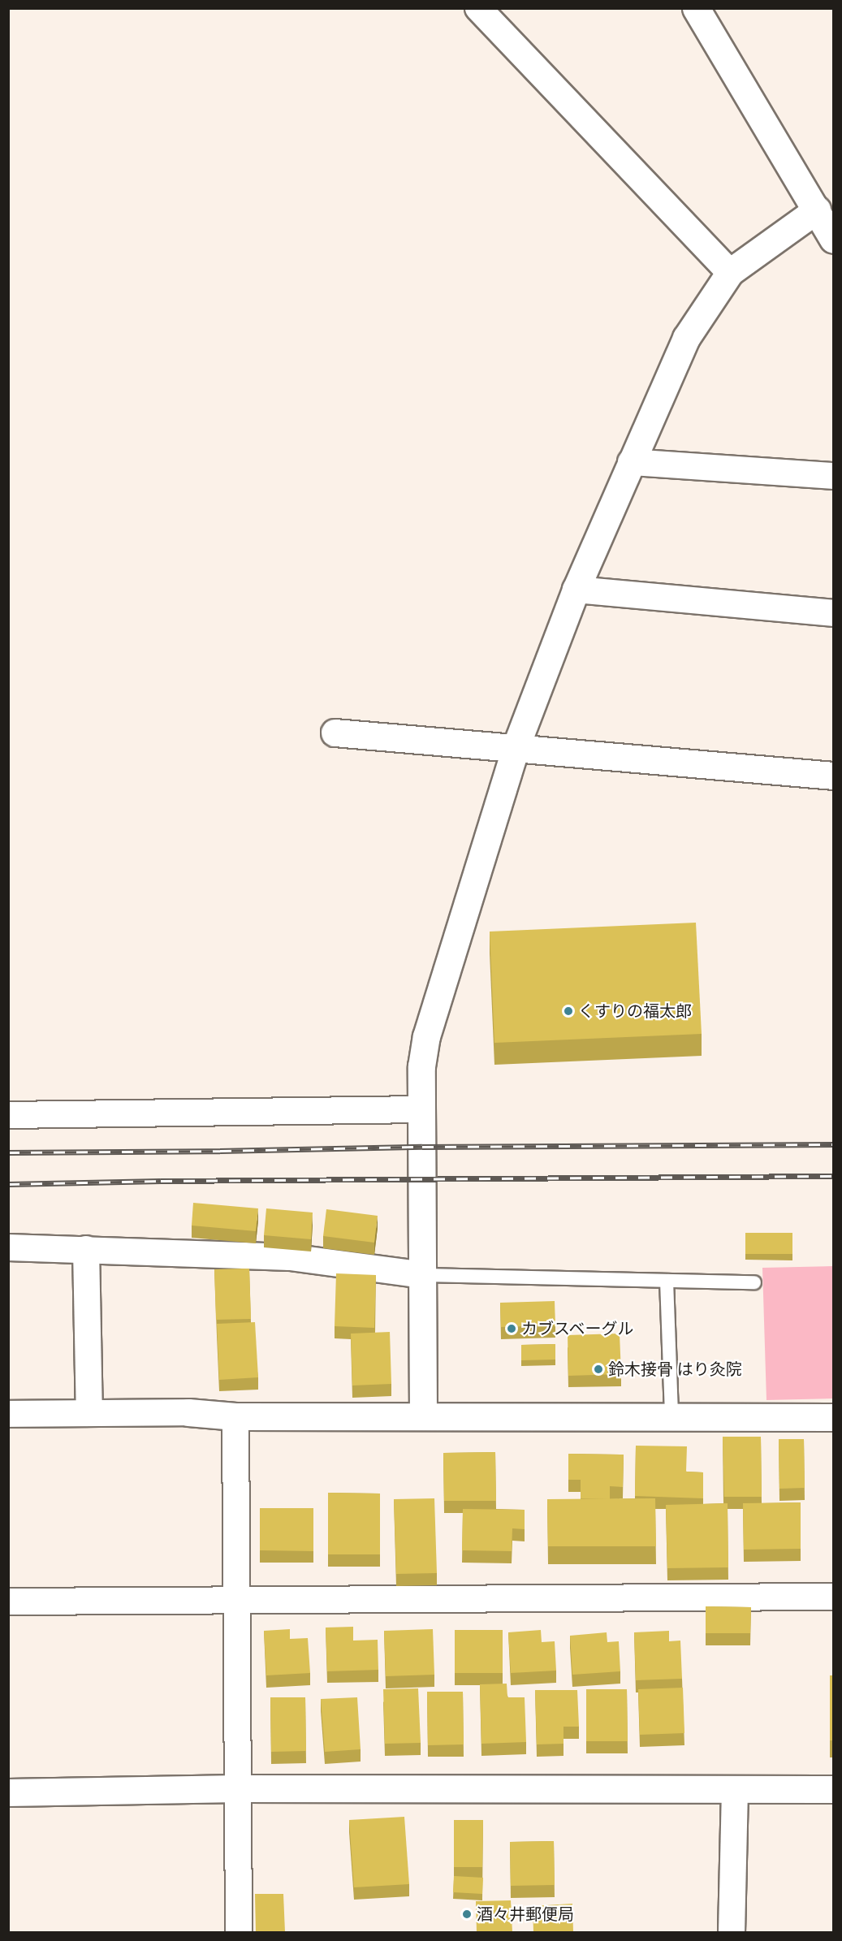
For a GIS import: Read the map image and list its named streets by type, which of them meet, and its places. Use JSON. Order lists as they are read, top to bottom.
{
  "places": [
    "くすりの福太郎",
    "カブスベーグル",
    "鈴木接骨 はり灸院",
    "酒々井郵便局"
  ]
}
